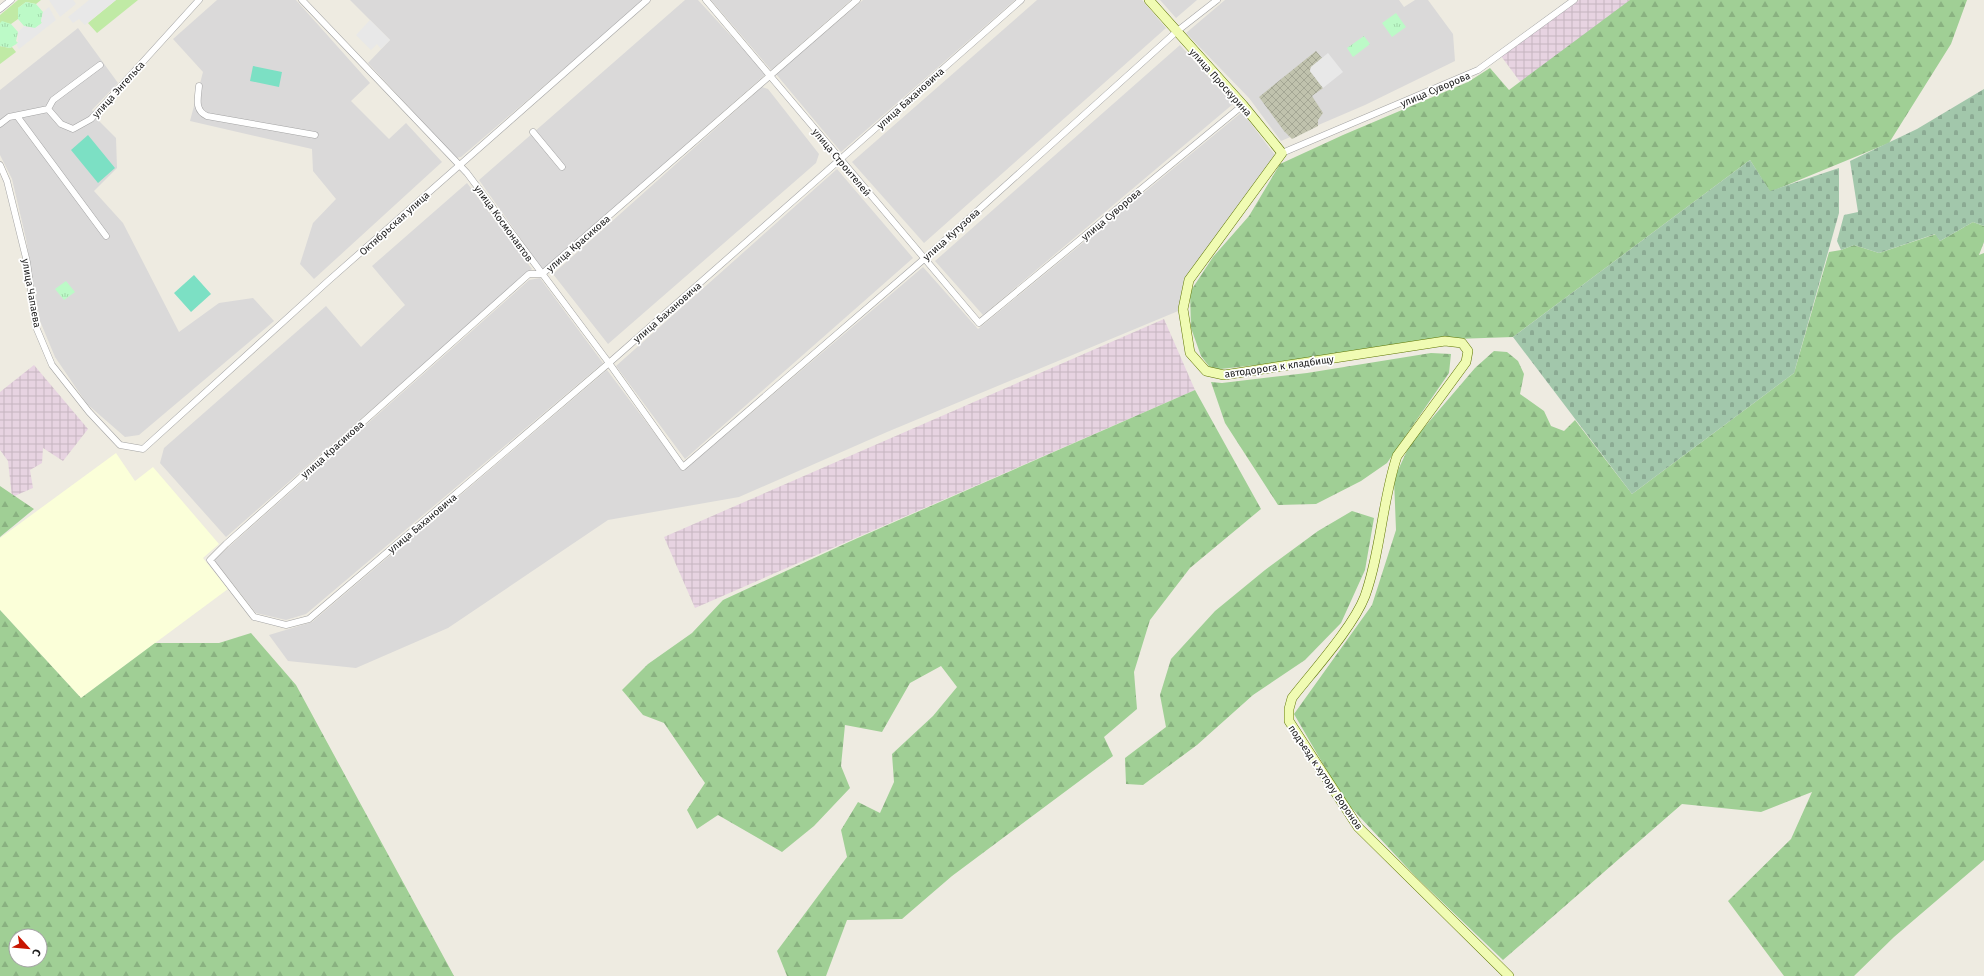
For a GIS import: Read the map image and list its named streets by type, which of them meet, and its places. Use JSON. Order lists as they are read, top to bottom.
{
  "streets": {
    "street": [
      "улица Проскурина",
      "улица Энгельса",
      "улица Суворова",
      "улица Бахановича",
      "улица Строителей",
      "Октябрьская улица",
      "улица Космонавтов",
      "улица Кутузова",
      "улица Красикова",
      "улица Чапаева",
      "автодорога к кладбищу",
      "подъезд к хутору Воронов"
    ]
  },
  "crossings": [
    ["улица Проскурина", "улица Суворова"],
    ["улица Проскурина", "улица Кутузова"],
    ["улица Проскурина", "автодорога к кладбищу"],
    ["улица Суворова", "улица Строителей"],
    ["улица Суворова", "автодорога к кладбищу"],
    ["улица Бахановича", "улица Строителей"],
    ["улица Бахановича", "улица Космонавтов"],
    ["улица Бахановича", "улица Красикова"],
    ["улица Строителей", "улица Кутузова"],
    ["улица Строителей", "улица Красикова"],
    ["Октябрьская улица", "улица Космонавтов"],
    ["Октябрьская улица", "улица Чапаева"],
    ["улица Космонавтов", "улица Кутузова"],
    ["улица Космонавтов", "улица Красикова"],
    ["автодорога к кладбищу", "подъезд к хутору Воронов"]
  ],
  "north": "bottom right"
}
